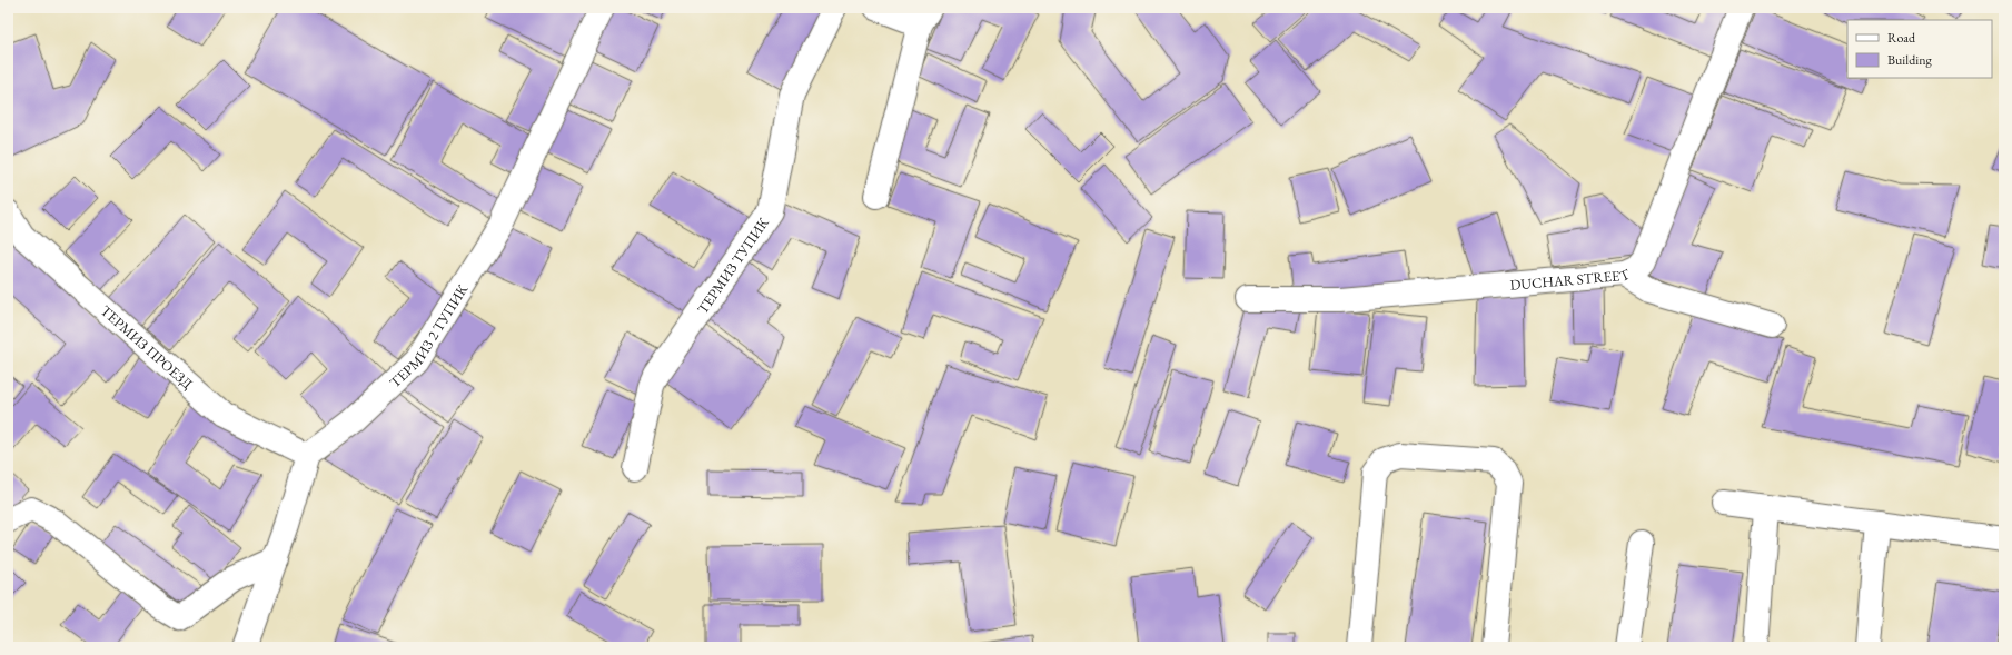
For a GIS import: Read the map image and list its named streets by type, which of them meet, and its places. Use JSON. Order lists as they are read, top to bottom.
{
  "streets": {
    "street": [
      "ТЕРМИЗ ТУПИК",
      "DUCHAR STREET",
      "ТЕРМИЗ 2 ТУПИК",
      "ТЕРМИЗ ПРОЕЗД"
    ]
  },
  "crossings": [
    ["ТЕРМИЗ 2 ТУПИК", "ТЕРМИЗ ПРОЕЗД"]
  ],
  "legend": ["Road", "Building"]
}
